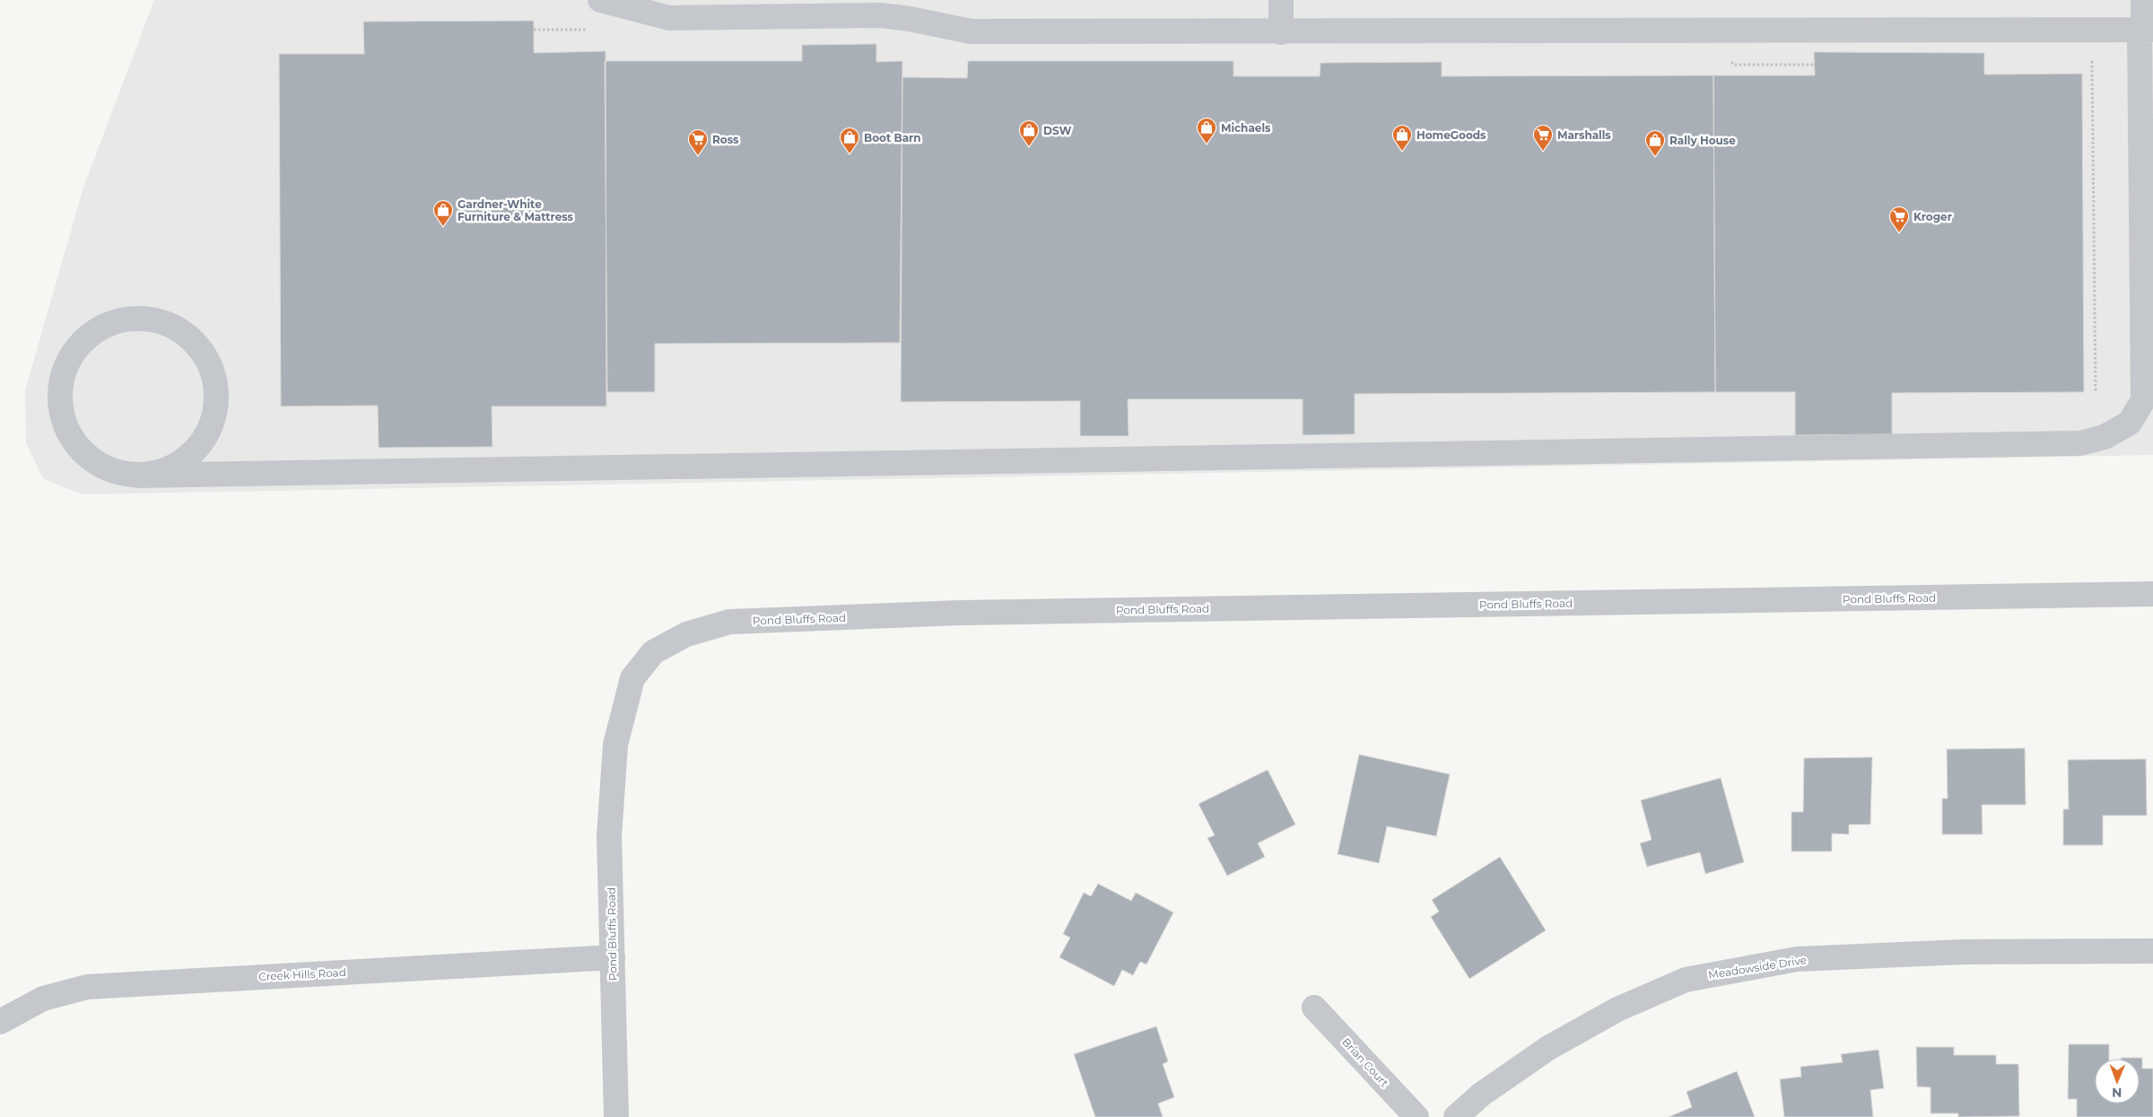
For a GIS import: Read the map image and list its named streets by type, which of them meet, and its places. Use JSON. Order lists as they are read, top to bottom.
{
  "streets": {
    "street": [
      "Pond Bluffs Road",
      "Meadowside Drive",
      "Creek Hills Road",
      "Brian Court"
    ]
  },
  "crossings": [
    ["Pond Bluffs Road", "Creek Hills Road"]
  ],
  "places": {
    "shop": [
      "Michaels",
      "DSW",
      "HomeGoods",
      "Boot Barn",
      "Rally House",
      "Gardner-White Furniture & Mattress"
    ],
    "supermarket": ["Marshalls", "Ross", "Kroger"]
  },
  "north": "bottom"
}
